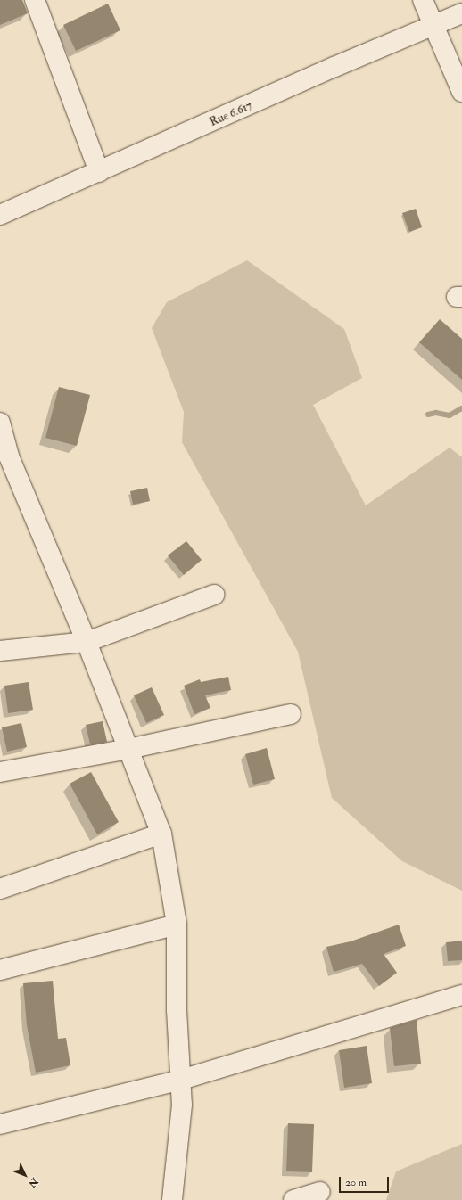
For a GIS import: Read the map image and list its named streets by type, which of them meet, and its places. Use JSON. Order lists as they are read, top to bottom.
{
  "streets": {
    "street": ["Rue 6.617"]
  },
  "scale_bar": "20 m",
  "north": "bottom right"
}
